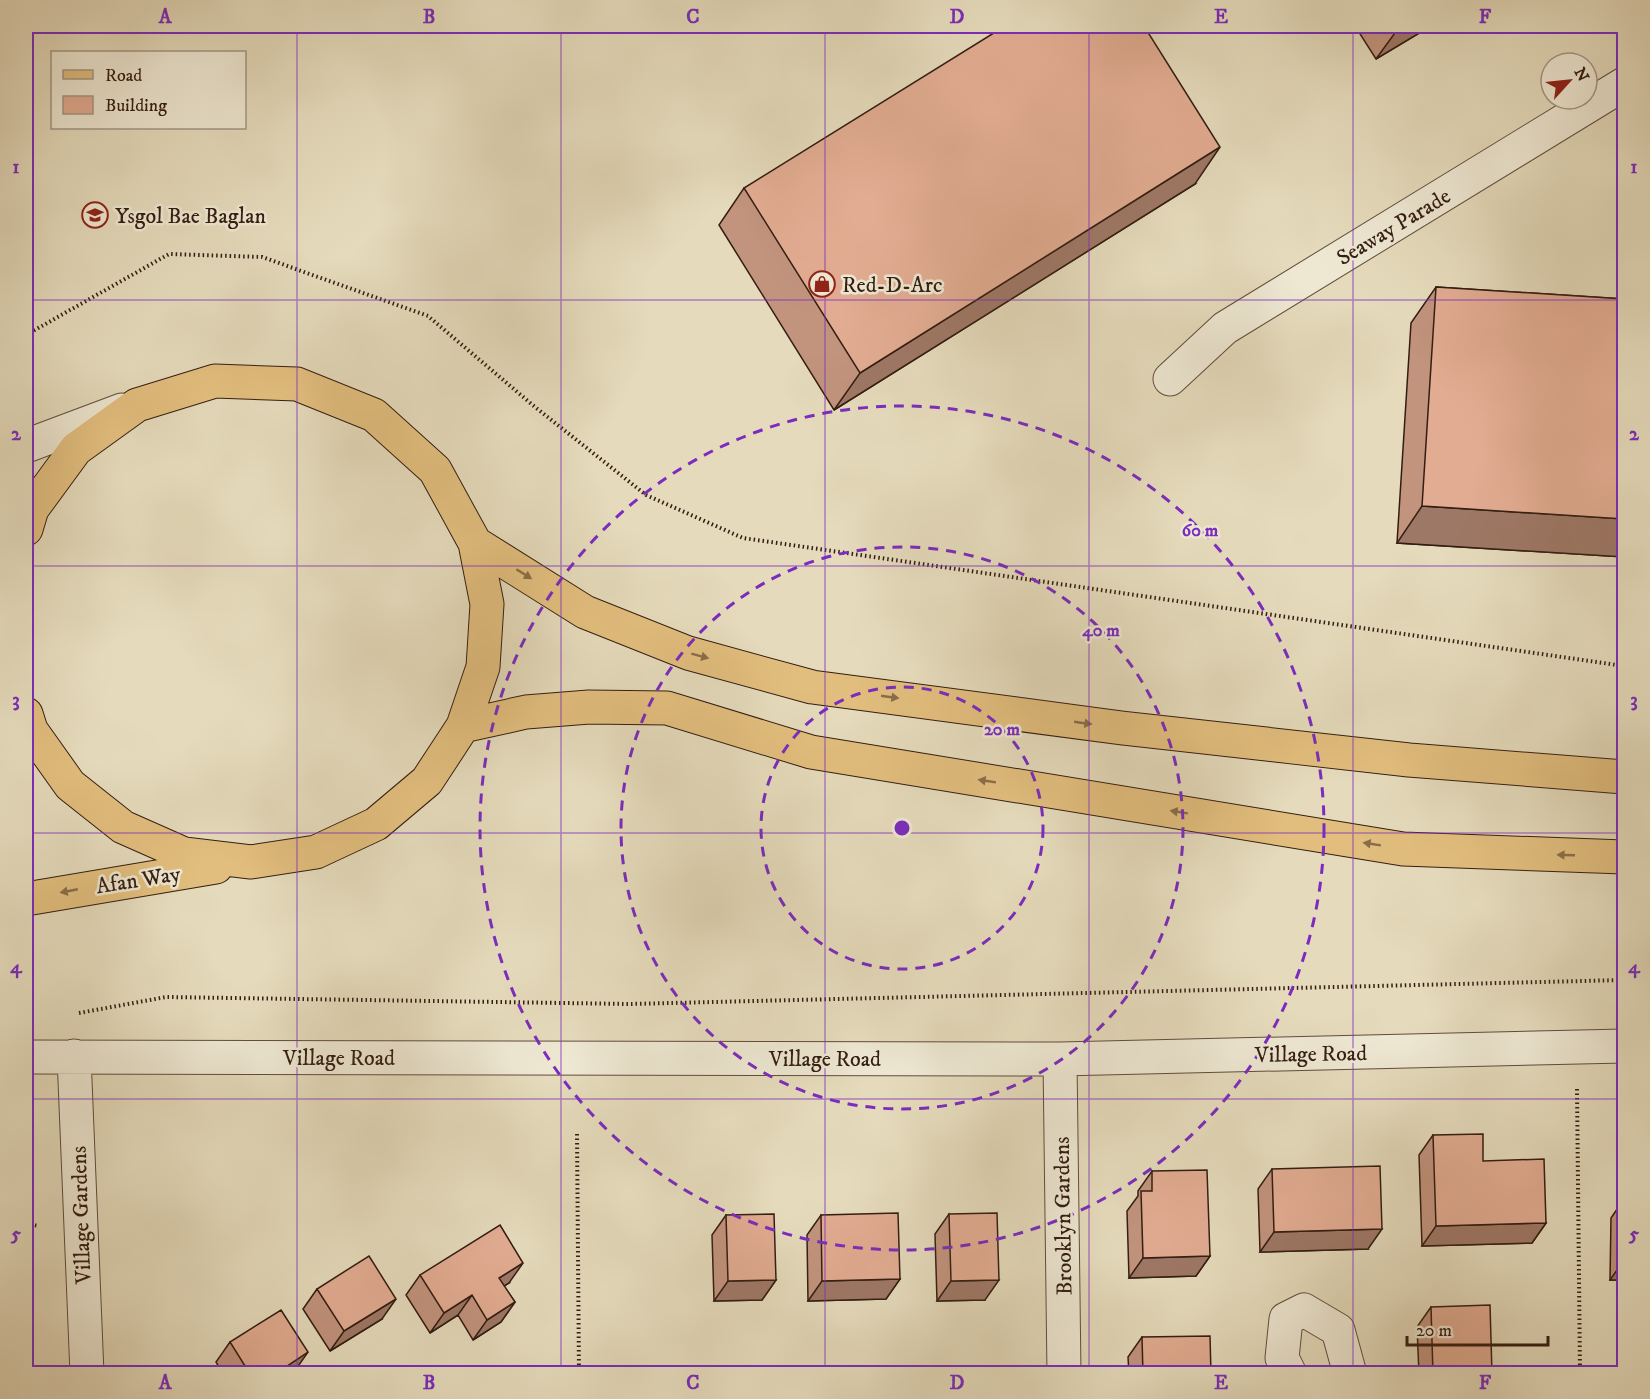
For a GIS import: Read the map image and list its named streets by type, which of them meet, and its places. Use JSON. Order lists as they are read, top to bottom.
{
  "streets": {
    "main road": ["Afan Way"],
    "street": [
      "Seaway Parade",
      "Village Road",
      "Village Gardens",
      "Brooklyn Gardens"
    ]
  },
  "crossings": [
    ["Village Road", "Village Gardens"],
    ["Village Road", "Brooklyn Gardens"]
  ],
  "one_way": ["Afan Way"],
  "places": {
    "school or university": ["Ysgol Bae Baglan"],
    "shop": ["Red-D-Arc"]
  },
  "legend": ["Road", "Building"],
  "scale_bar": "20 m",
  "north": "top right",
  "grid": {
    "columns": [
      "A",
      "B",
      "C",
      "D",
      "E",
      "F"
    ],
    "rows": [
      "1",
      "2",
      "3",
      "4",
      "5"
    ]
  },
  "rings": ["60 m", "40 m", "20 m"]
}
